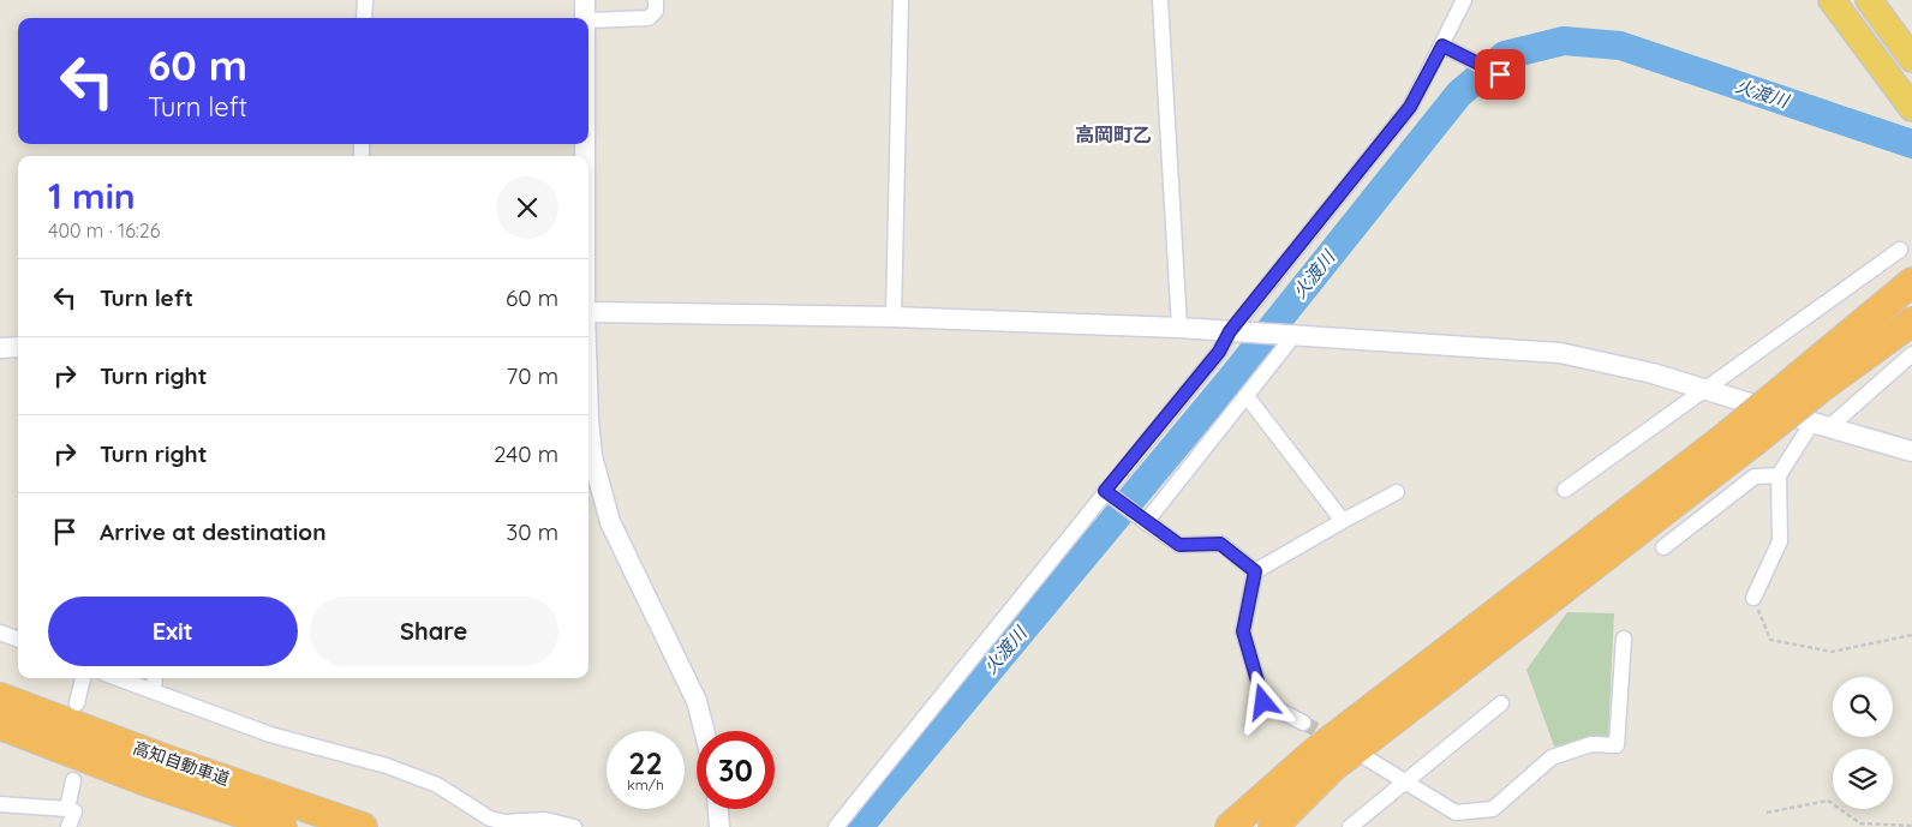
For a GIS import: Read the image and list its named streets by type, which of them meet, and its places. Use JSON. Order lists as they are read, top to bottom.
{
  "streets": {
    "highway": ["高知自動車道"]
  },
  "districts": ["高岡町乙"],
  "water": ["火渡川"],
  "page": {
    "turn": ["60 m", "Turn left"],
    "heading": ["1 min", "400 m · 16:26"],
    "list": [
      {
        "name": "Turn left",
        "value": "60 m"
      },
      {
        "name": "Turn right",
        "value": "70 m"
      },
      {
        "name": "Turn right",
        "value": "240 m"
      },
      {
        "name": "Arrive at destination",
        "value": "30 m"
      }
    ],
    "buttons": ["Exit", "Share"],
    "speed": "22 km/h",
    "limit": "30"
  }
}
